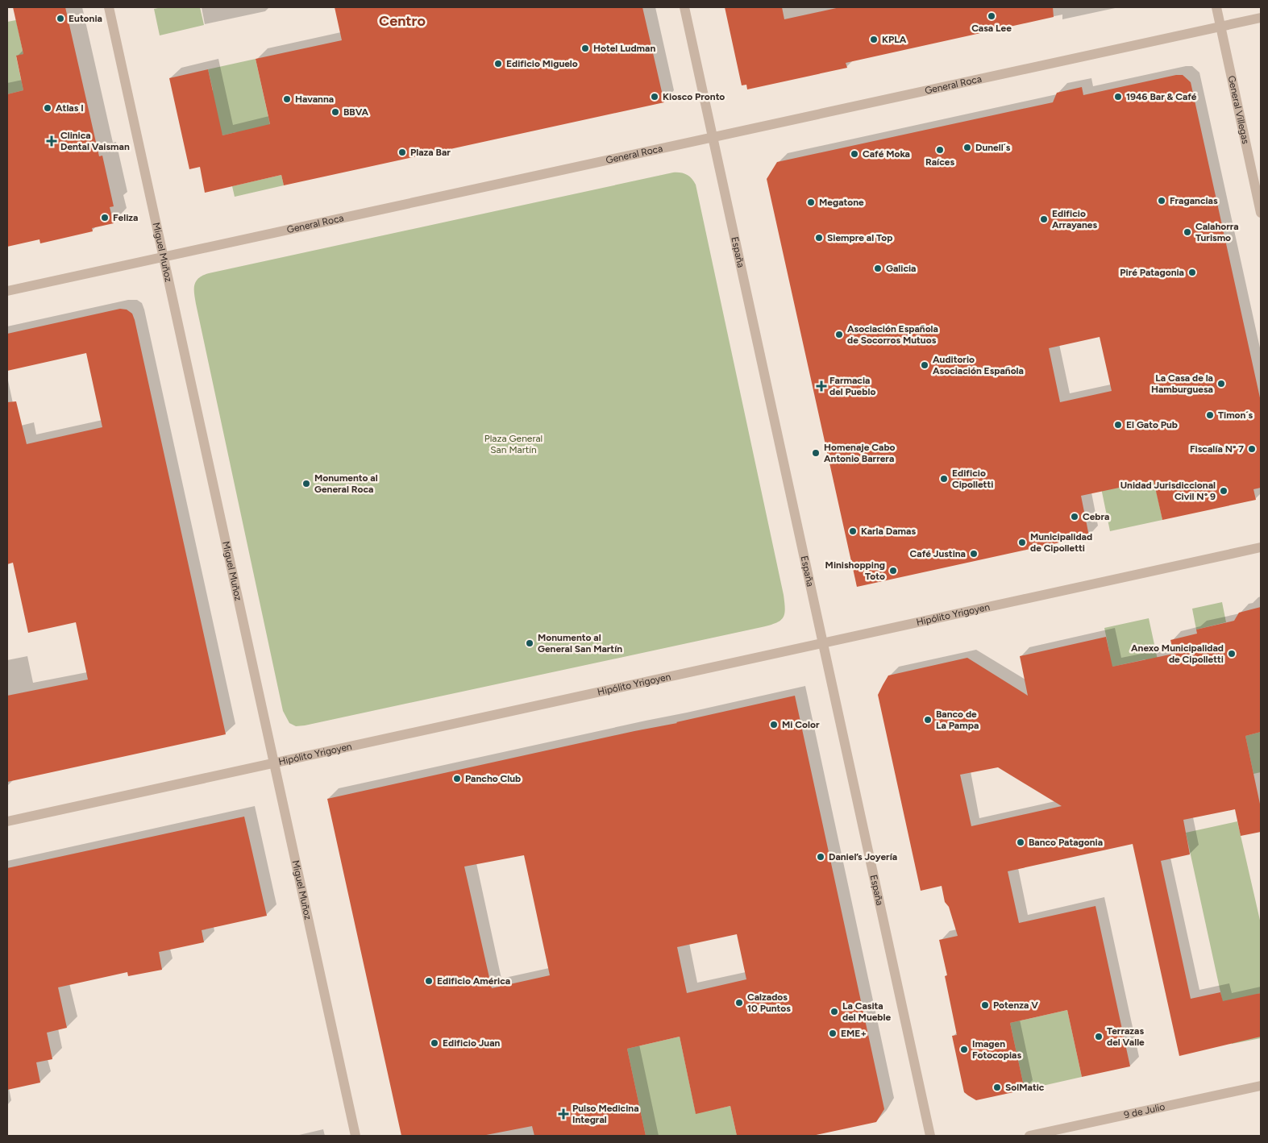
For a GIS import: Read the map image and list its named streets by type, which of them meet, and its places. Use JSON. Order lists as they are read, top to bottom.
{
  "streets": {
    "street": [
      "General Roca",
      "General Villegas",
      "Miguel Muñoz",
      "España",
      "Hipólito Yrigoyen",
      "9 de Julio"
    ]
  },
  "crossings": [
    ["General Roca", "General Villegas"],
    ["General Roca", "Miguel Muñoz"],
    ["General Roca", "España"],
    ["Miguel Muñoz", "Hipólito Yrigoyen"],
    ["España", "Hipólito Yrigoyen"]
  ],
  "districts": ["Centro"],
  "parks": ["Plaza General San Martín"],
  "places": {
    "other": [
      "Casa Lee",
      "Eutonia",
      "KPLA",
      "Hotel Ludman",
      "Edificio Miguelo",
      "Kiosco Pronto",
      "1946 Bar & Café",
      "Havanna",
      "Atlas I",
      "BBVA",
      "Dunell´s",
      "Raíces",
      "Plaza Bar",
      "Café Moka",
      "Fragancias",
      "Megatone",
      "Feliza",
      "Edificio Arrayanes",
      "Calahorra Turismo",
      "Siempre al Top",
      "Galicia",
      "Piré Patagonia",
      "Asociación Española de Socorros Mutuos",
      "Auditorio Asociación Española",
      "La Casa de la Hamburguesa",
      "Timon´s",
      "El Gato Pub",
      "Fiscalía N° 7",
      "Homenaje Cabo Antonio Barrera",
      "Edificio Cipolletti",
      "Monumento al General Roca",
      "Unidad Jurisdiccional Civil N° 9",
      "Cebra",
      "Karla Damas",
      "Municipalidad de Cipolletti",
      "Café Justina",
      "Minishopping Toto",
      "Monumento al General San Martín",
      "Anexo Municipalidad de Cipolletti",
      "Banco de La Pampa",
      "Mi Color",
      "Pancho Club",
      "Banco Patagonia",
      "Daniel’s Joyería",
      "Edificio América",
      "Calzados 10 Puntos",
      "Potenza V",
      "La Casita del Mueble",
      "EME+",
      "Terrazas del Valle",
      "Edificio Juan",
      "Imagen Fotocopias",
      "SolMatic"
    ],
    "health": ["Clinica Dental Vaisman", "Farmacia del Pueblo", "Pulso Medicina Integral"]
  }
}
